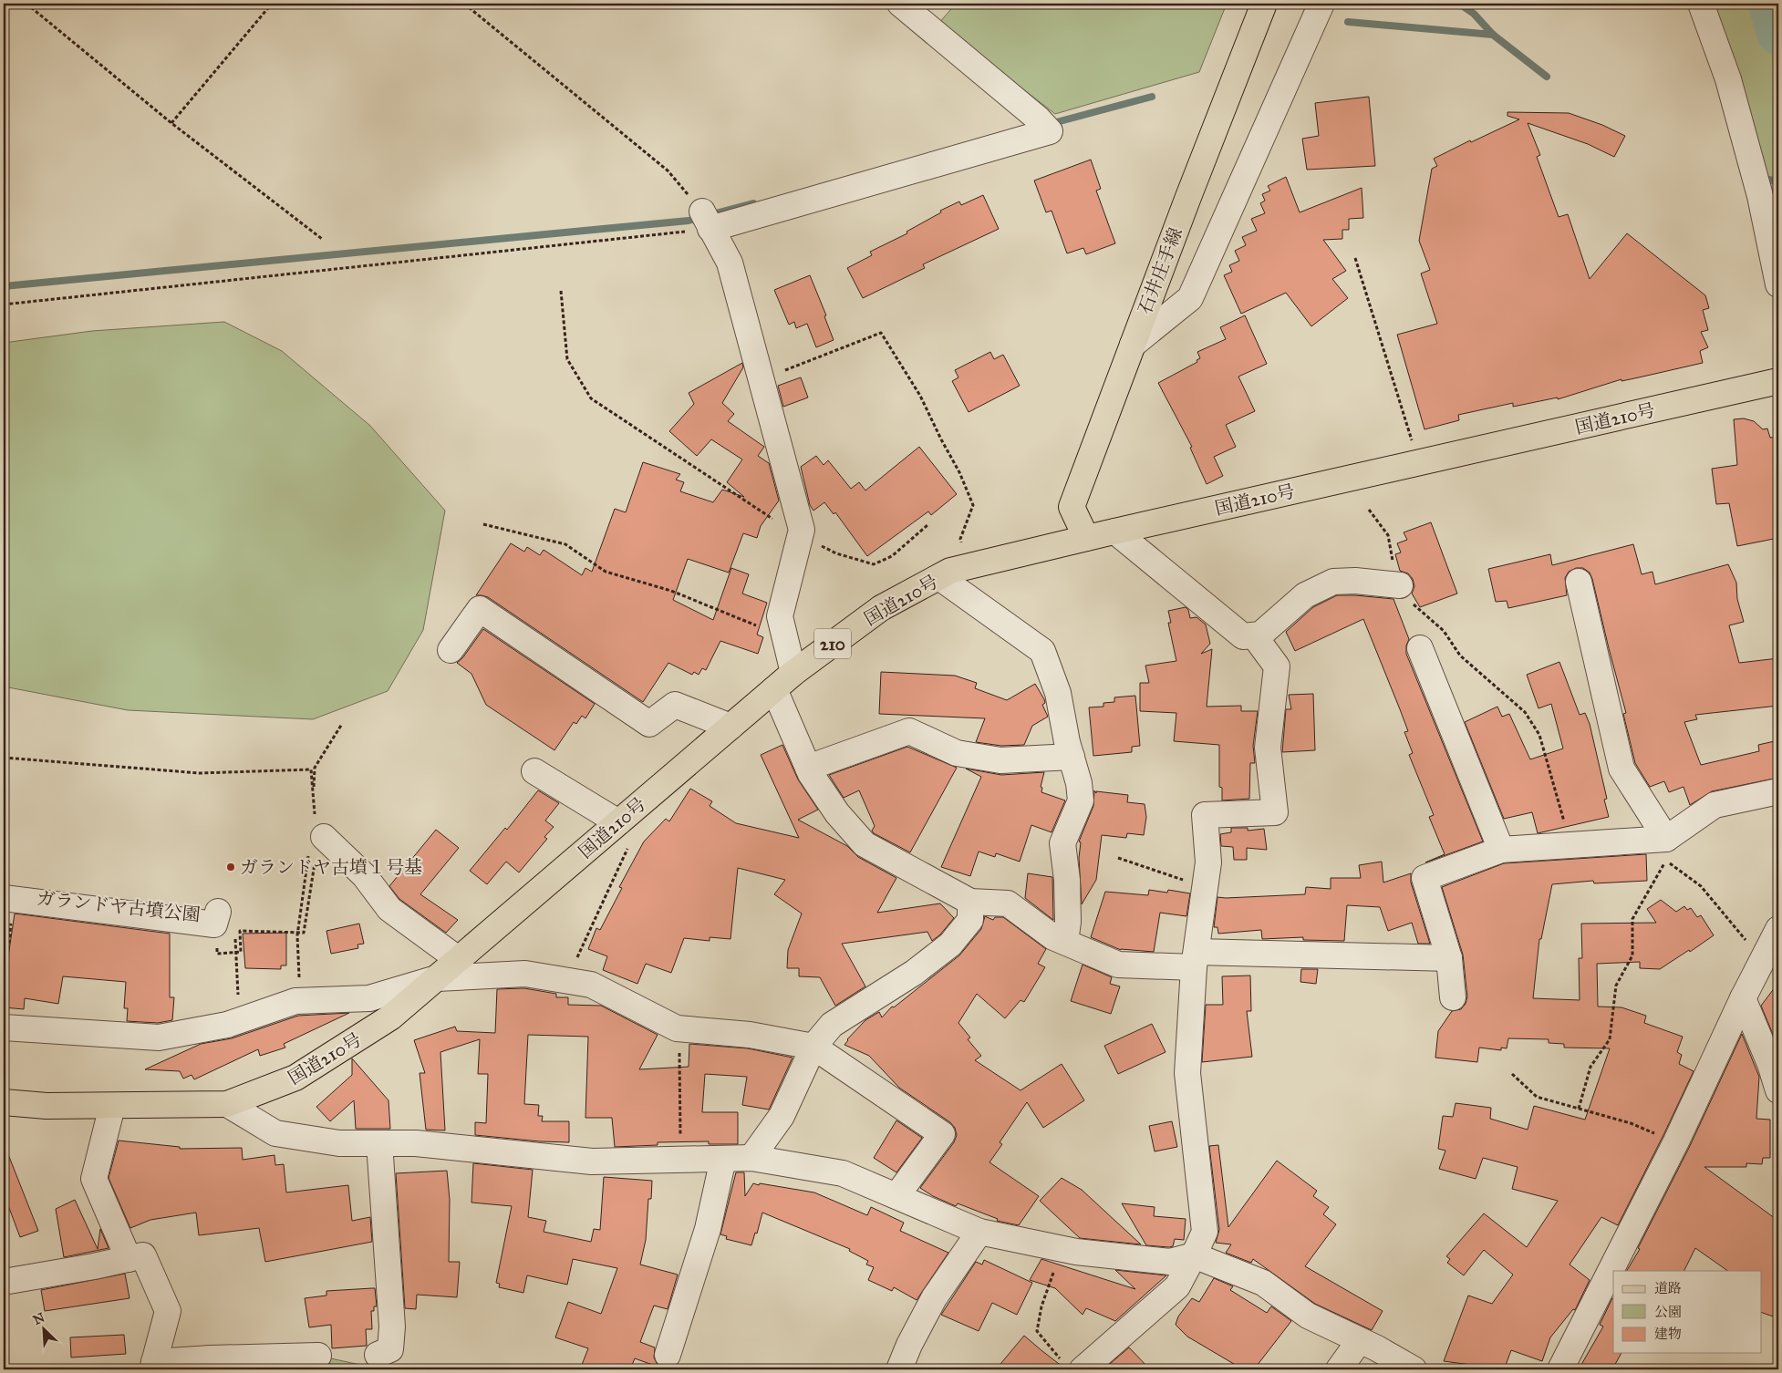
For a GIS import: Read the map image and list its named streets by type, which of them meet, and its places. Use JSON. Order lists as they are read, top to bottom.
{
  "streets": {
    "main road": ["石井庄手線", "国道210号", "210"],
    "path": ["ガランドヤ古墳公園"]
  },
  "crossings": [
    ["石井庄手線", "国道210号"]
  ],
  "places": ["ガランドヤ古墳１号基"],
  "legend": ["道路", "公園", "建物"],
  "north": "top left"
}
